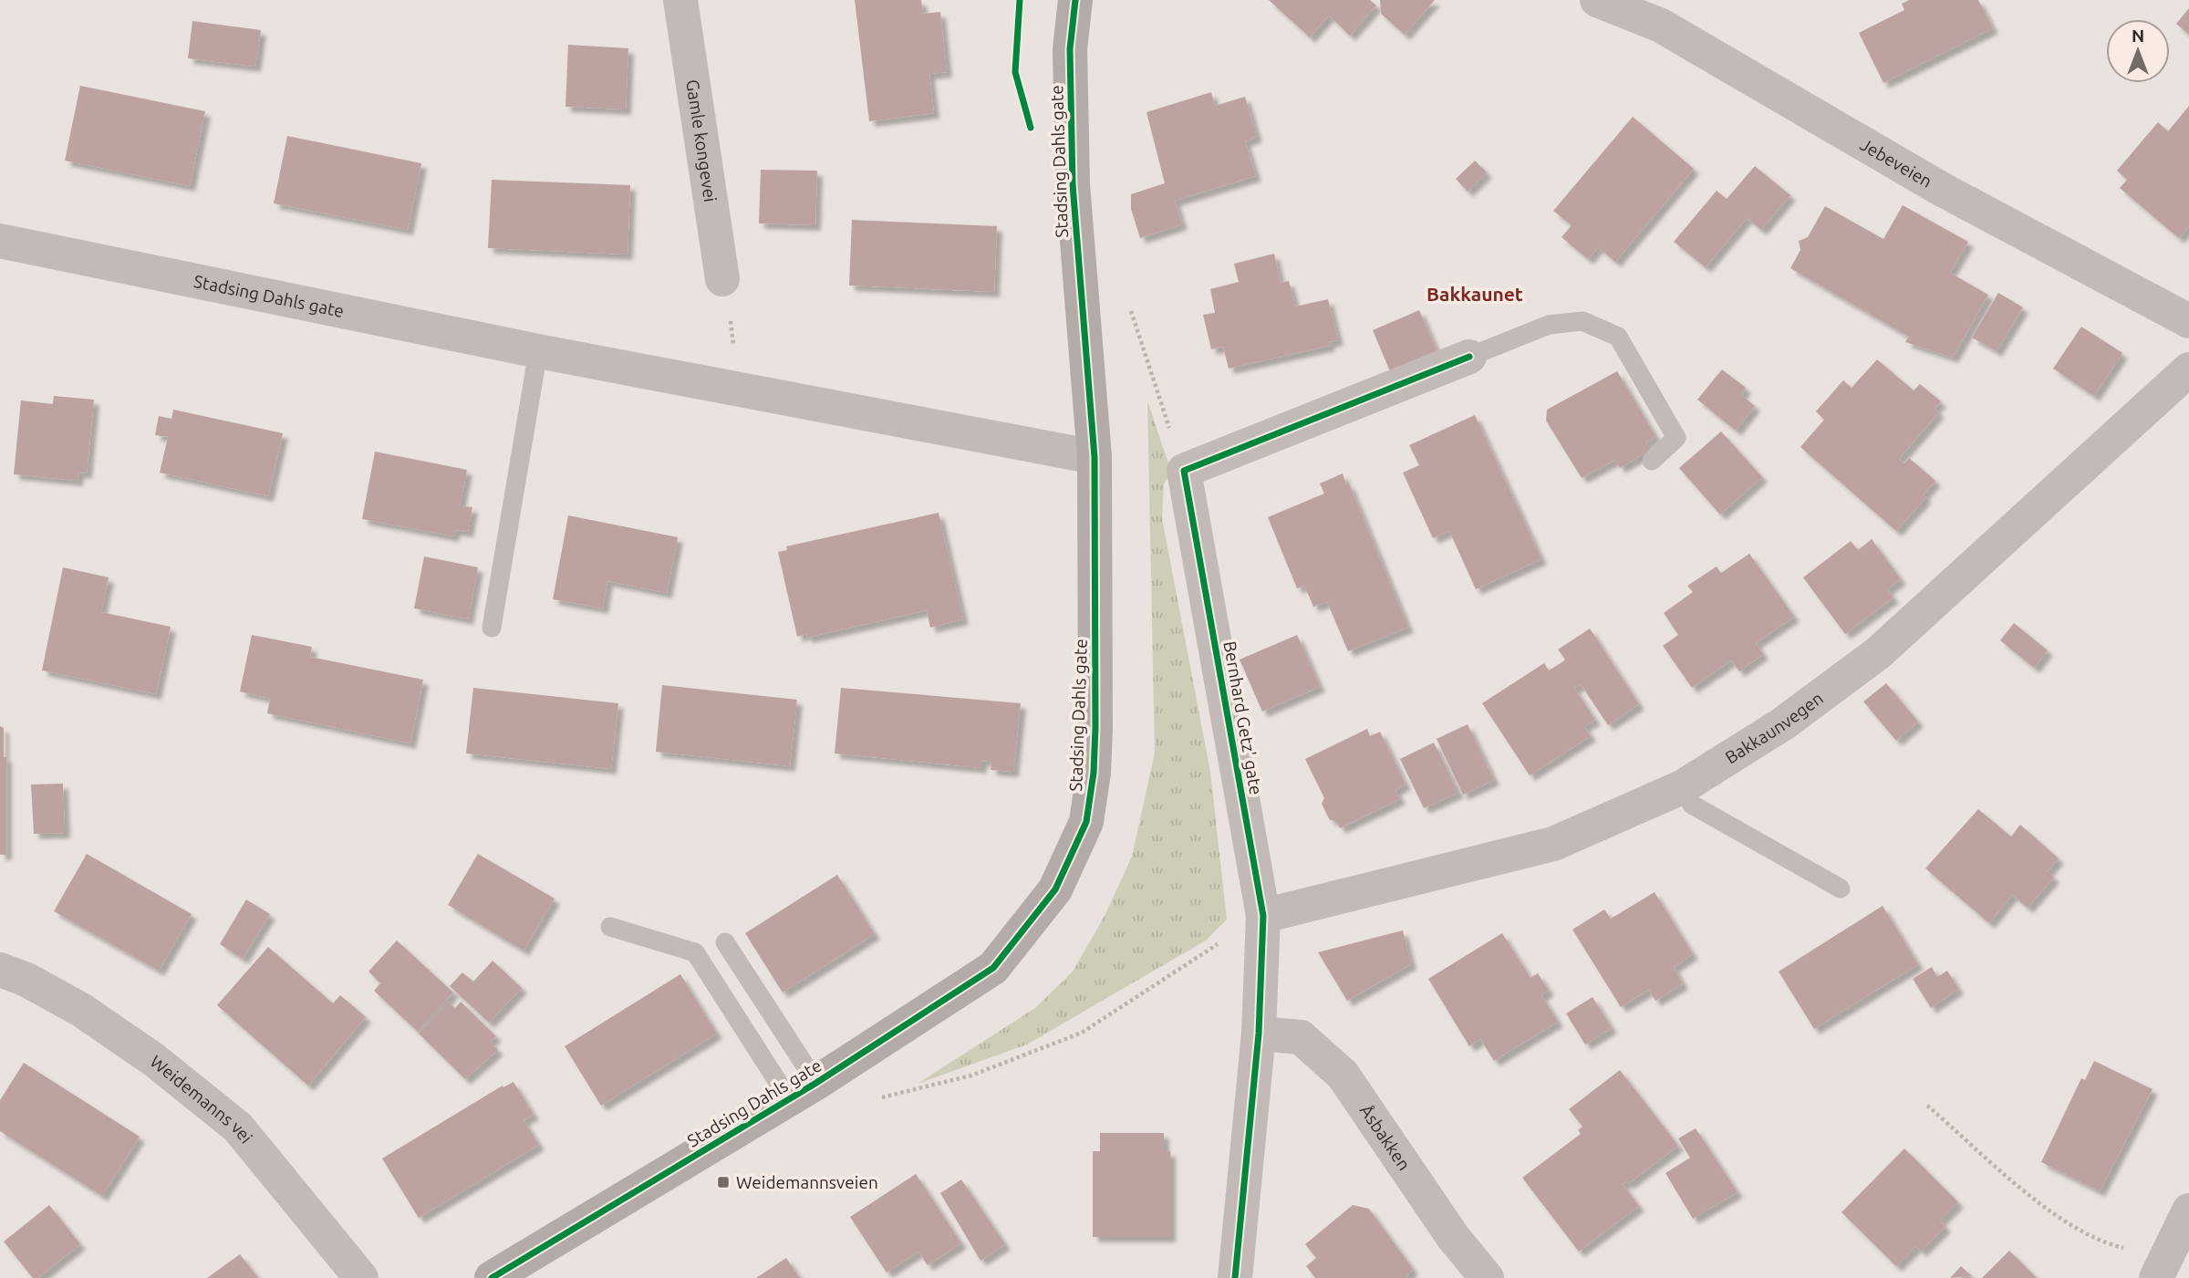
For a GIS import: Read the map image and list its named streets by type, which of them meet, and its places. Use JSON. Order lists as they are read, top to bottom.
{
  "streets": {
    "main road": ["Stadsing Dahls gate"],
    "street": [
      "Gamle kongevei",
      "Jebeveien",
      "Bernhard Getz' gate",
      "Bakkaunvegen",
      "Weidemanns vei",
      "Åsbakken"
    ]
  },
  "crossings": [
    ["Bernhard Getz' gate", "Bakkaunvegen"],
    ["Bernhard Getz' gate", "Åsbakken"]
  ],
  "districts": ["Bakkaunet"],
  "places": {
    "transit": ["Weidemannsveien"]
  },
  "north": "top"
}
